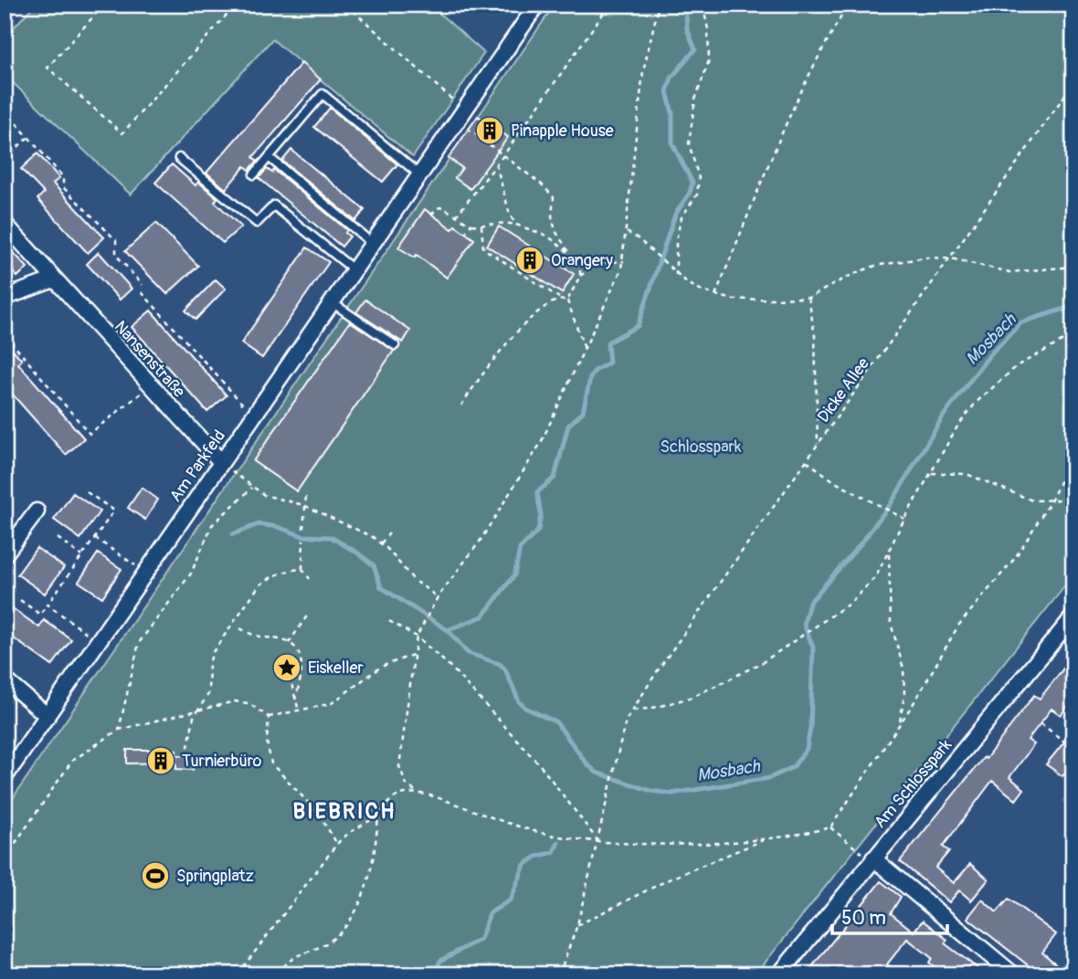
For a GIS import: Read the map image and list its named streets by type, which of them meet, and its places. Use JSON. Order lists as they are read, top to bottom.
{
  "streets": {
    "street": ["Nansenstraße", "Am Parkfeld", "Am Schlosspark"],
    "path": ["Dicke Allee"]
  },
  "crossings": [
    ["Nansenstraße", "Am Parkfeld"]
  ],
  "districts": ["BIEBRICH"],
  "water": ["Mosbach"],
  "parks": ["Schlosspark"],
  "places": {
    "building": ["Pinapple House", "Orangery", "Turnierbüro"],
    "place": ["Eiskeller"],
    "sports": ["Springplatz"]
  },
  "scale_bar": "50 m"
}
